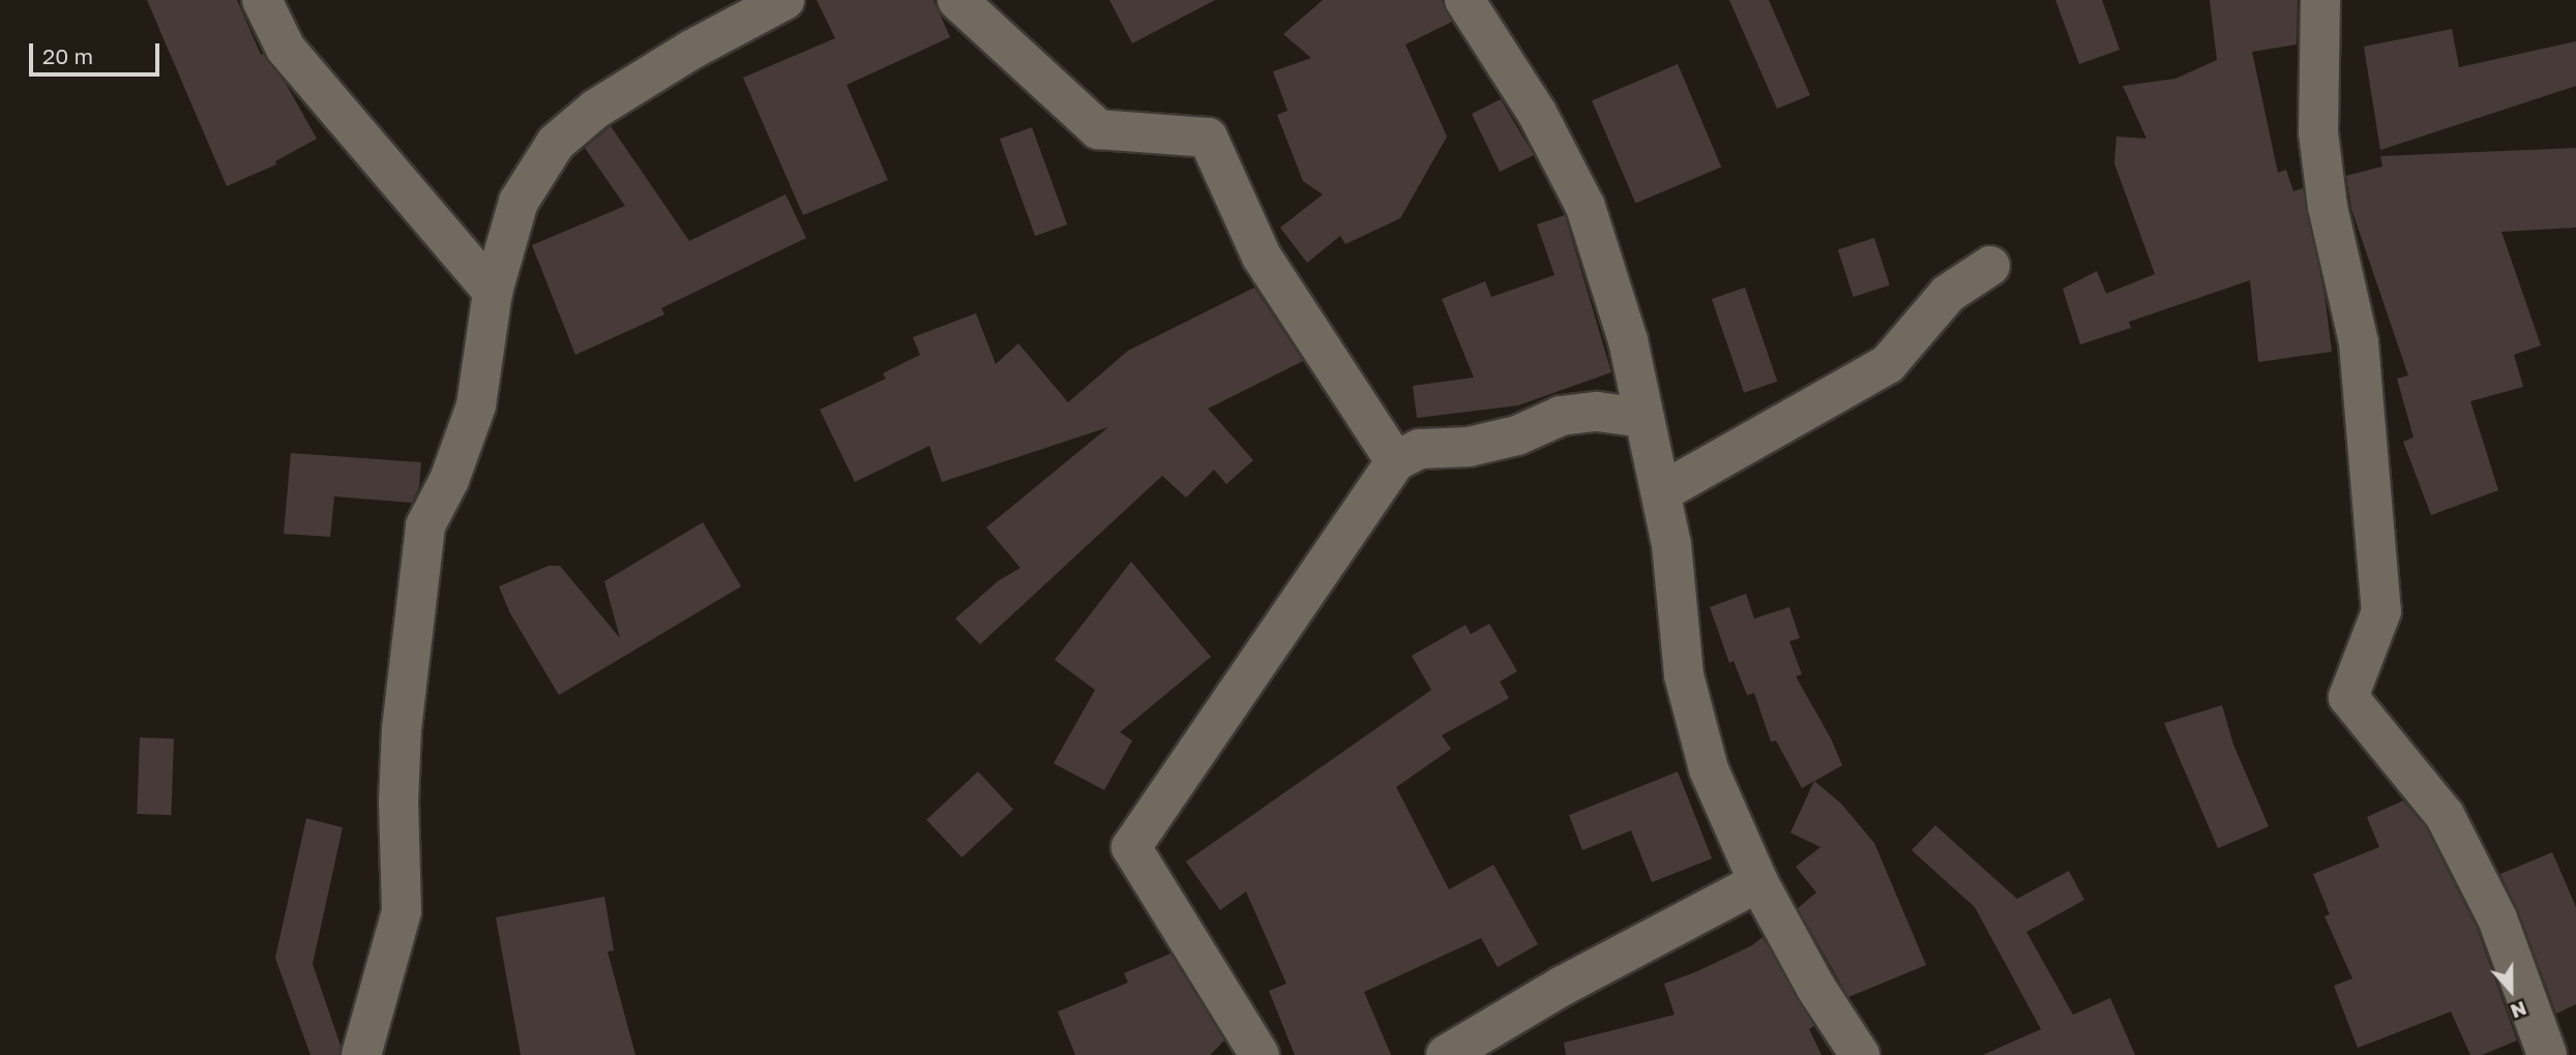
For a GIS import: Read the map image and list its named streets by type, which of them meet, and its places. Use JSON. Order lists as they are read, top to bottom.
{
  "scale_bar": "20 m",
  "north": "bottom"
}
